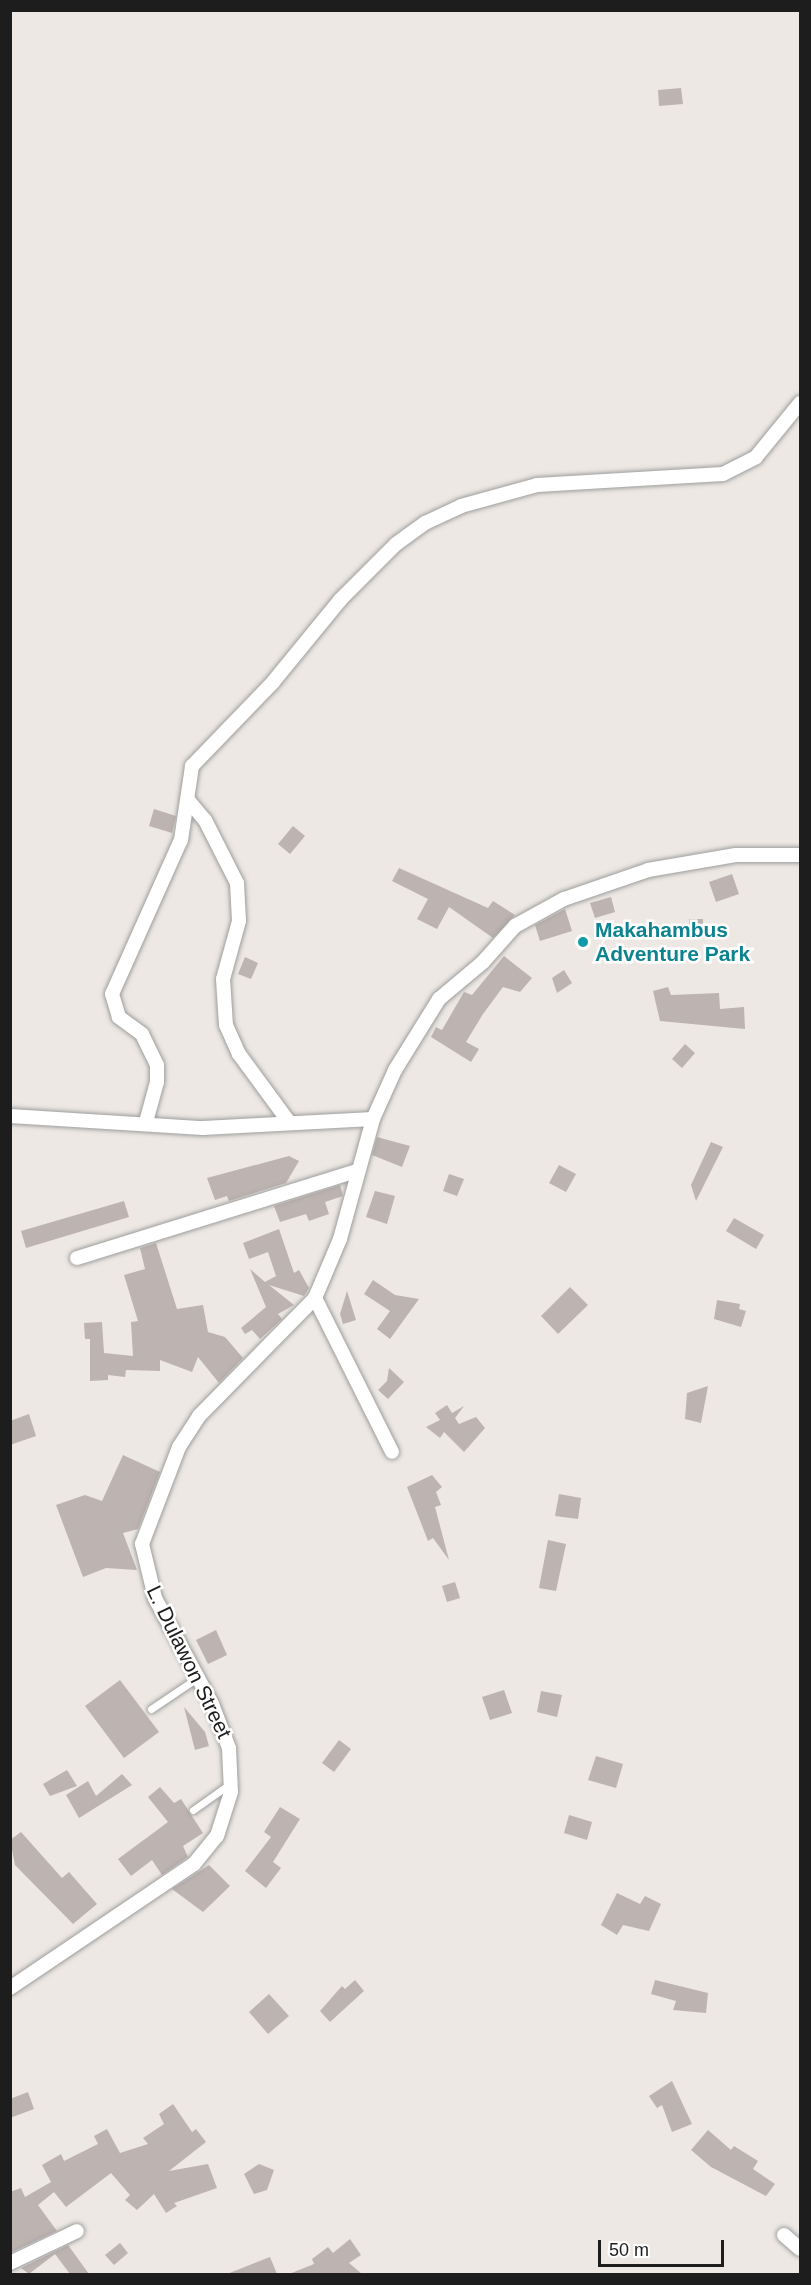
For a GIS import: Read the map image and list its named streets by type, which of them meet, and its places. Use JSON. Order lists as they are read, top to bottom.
{
  "streets": {
    "street": ["L. Dulawon Street"]
  },
  "places": ["Makahambus Adventure Park"],
  "scale_bar": "50 m"
}
